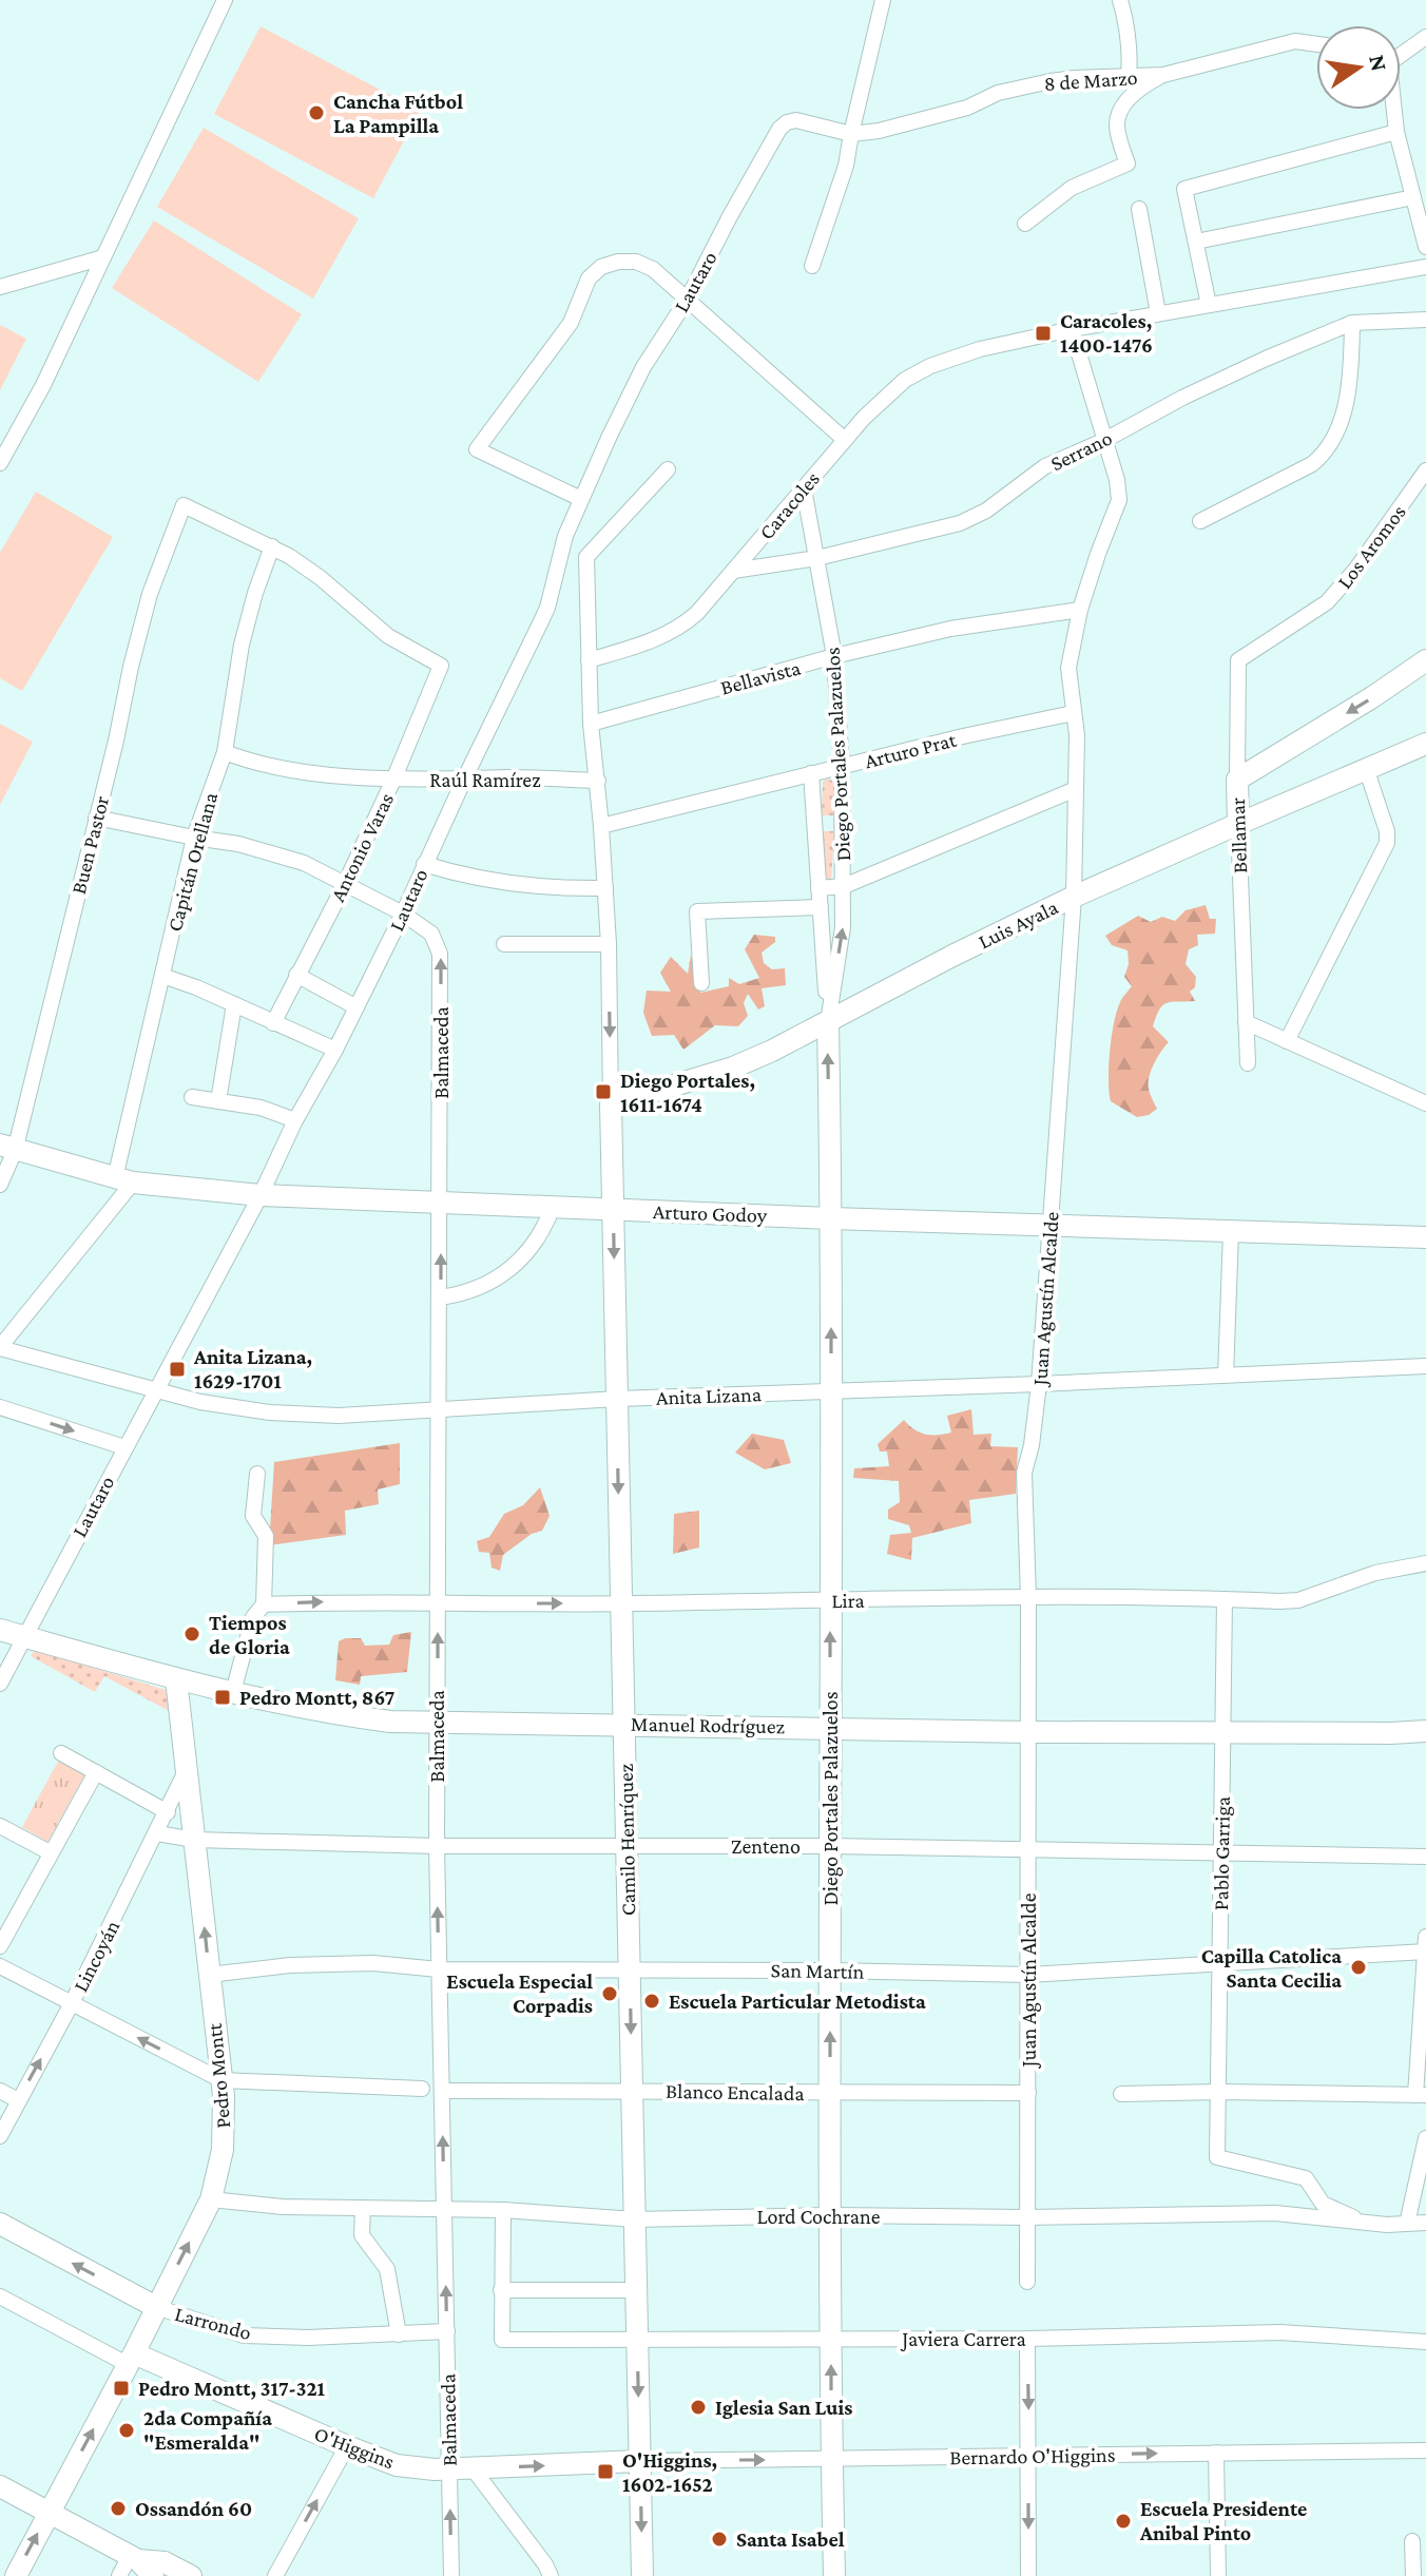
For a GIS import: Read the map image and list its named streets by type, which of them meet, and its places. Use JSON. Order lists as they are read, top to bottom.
{
  "streets": {
    "street": [
      "8 de Marzo",
      "Lautaro",
      "Serrano",
      "Caracoles",
      "Los Aromos",
      "Bellavista",
      "Arturo Prat",
      "Diego Portales Palazuelos",
      "Raúl Ramírez",
      "Bellamar",
      "Buen Pastor",
      "Antonio Varas",
      "Capitán Orellana",
      "Luis Ayala",
      "Balmaceda",
      "Arturo Godoy",
      "Juan Agustín Alcalde",
      "Anita Lizana",
      "Lira",
      "Manuel Rodríguez",
      "Camilo Henríquez",
      "Zenteno",
      "Pablo Garriga",
      "Lincoyán",
      "San Martín",
      "Pedro Montt",
      "Blanco Encalada",
      "Lord Cochrane",
      "Larrondo",
      "Javiera Carrera",
      "O'Higgins",
      "Bernardo O'Higgins"
    ]
  },
  "crossings": [
    ["8 de Marzo", "Lautaro"],
    ["Lautaro", "Raúl Ramírez"],
    ["Lautaro", "Balmaceda"],
    ["Lautaro", "Arturo Godoy"],
    ["Lautaro", "Anita Lizana"],
    ["Lautaro", "Manuel Rodríguez"],
    ["Serrano", "Caracoles"],
    ["Serrano", "Diego Portales Palazuelos"],
    ["Serrano", "Juan Agustín Alcalde"],
    ["Caracoles", "Diego Portales Palazuelos"],
    ["Caracoles", "Juan Agustín Alcalde"],
    ["Los Aromos", "Bellamar"],
    ["Bellavista", "Diego Portales Palazuelos"],
    ["Bellavista", "Juan Agustín Alcalde"],
    ["Arturo Prat", "Diego Portales Palazuelos"],
    ["Arturo Prat", "Juan Agustín Alcalde"],
    ["Diego Portales Palazuelos", "Luis Ayala"],
    ["Diego Portales Palazuelos", "Arturo Godoy"],
    ["Diego Portales Palazuelos", "Anita Lizana"],
    ["Diego Portales Palazuelos", "Lira"],
    ["Diego Portales Palazuelos", "Manuel Rodríguez"],
    ["Diego Portales Palazuelos", "Zenteno"],
    ["Diego Portales Palazuelos", "San Martín"],
    ["Diego Portales Palazuelos", "Blanco Encalada"],
    ["Diego Portales Palazuelos", "Lord Cochrane"],
    ["Diego Portales Palazuelos", "Javiera Carrera"],
    ["Diego Portales Palazuelos", "Bernardo O'Higgins"],
    ["Raúl Ramírez", "Antonio Varas"],
    ["Raúl Ramírez", "Capitán Orellana"],
    ["Bellamar", "Luis Ayala"],
    ["Buen Pastor", "Antonio Varas"],
    ["Buen Pastor", "Capitán Orellana"],
    ["Buen Pastor", "Arturo Godoy"],
    ["Antonio Varas", "Capitán Orellana"],
    ["Capitán Orellana", "Arturo Godoy"],
    ["Capitán Orellana", "Anita Lizana"],
    ["Luis Ayala", "Juan Agustín Alcalde"],
    ["Luis Ayala", "Camilo Henríquez"],
    ["Balmaceda", "Arturo Godoy"],
    ["Balmaceda", "Anita Lizana"],
    ["Balmaceda", "Lira"],
    ["Balmaceda", "Manuel Rodríguez"],
    ["Balmaceda", "Zenteno"],
    ["Balmaceda", "San Martín"],
    ["Balmaceda", "Blanco Encalada"],
    ["Balmaceda", "Lord Cochrane"],
    ["Balmaceda", "Larrondo"],
    ["Balmaceda", "O'Higgins"],
    ["Arturo Godoy", "Juan Agustín Alcalde"],
    ["Arturo Godoy", "Camilo Henríquez"],
    ["Juan Agustín Alcalde", "Anita Lizana"],
    ["Juan Agustín Alcalde", "Lira"],
    ["Juan Agustín Alcalde", "Manuel Rodríguez"],
    ["Juan Agustín Alcalde", "Zenteno"],
    ["Juan Agustín Alcalde", "San Martín"],
    ["Juan Agustín Alcalde", "Blanco Encalada"],
    ["Juan Agustín Alcalde", "Lord Cochrane"],
    ["Anita Lizana", "Camilo Henríquez"],
    ["Lira", "Camilo Henríquez"],
    ["Lira", "Pablo Garriga"],
    ["Manuel Rodríguez", "Camilo Henríquez"],
    ["Manuel Rodríguez", "Pablo Garriga"],
    ["Manuel Rodríguez", "Pedro Montt"],
    ["Camilo Henríquez", "Zenteno"],
    ["Camilo Henríquez", "San Martín"],
    ["Camilo Henríquez", "Blanco Encalada"],
    ["Camilo Henríquez", "Lord Cochrane"],
    ["Camilo Henríquez", "Javiera Carrera"],
    ["Camilo Henríquez", "O'Higgins"],
    ["Camilo Henríquez", "Bernardo O'Higgins"],
    ["Zenteno", "Pablo Garriga"],
    ["Zenteno", "Lincoyán"],
    ["Zenteno", "Pedro Montt"],
    ["Pablo Garriga", "San Martín"],
    ["Pablo Garriga", "Lord Cochrane"],
    ["Lincoyán", "Pedro Montt"],
    ["San Martín", "Pedro Montt"],
    ["Pedro Montt", "Lord Cochrane"],
    ["Pedro Montt", "Larrondo"],
    ["Pedro Montt", "O'Higgins"],
    ["O'Higgins", "Bernardo O'Higgins"]
  ],
  "one_way": [
    "Diego Portales Palazuelos",
    "Bellamar",
    "Balmaceda",
    "Camilo Henríquez",
    "Pedro Montt",
    "Bernardo O'Higgins"
  ],
  "places": {
    "other": [
      "Cancha Fútbol La Pampilla",
      "Tiempos de Gloria",
      "Capilla Catolica Santa Cecilia",
      "Escuela Especial Corpadis",
      "Escuela Particular Metodista",
      "Iglesia San Luis",
      "2da Compañía \"Esmeralda\"",
      "Ossandón 60",
      "Escuela Presidente Anibal Pinto",
      "Santa Isabel"
    ],
    "transit": [
      "Caracoles, 1400-1476",
      "Diego Portales, 1611-1674",
      "Anita Lizana, 1629-1701",
      "Pedro Montt, 867",
      "Pedro Montt, 317-321",
      "O'Higgins, 1602-1652"
    ]
  },
  "north": "right"
}
